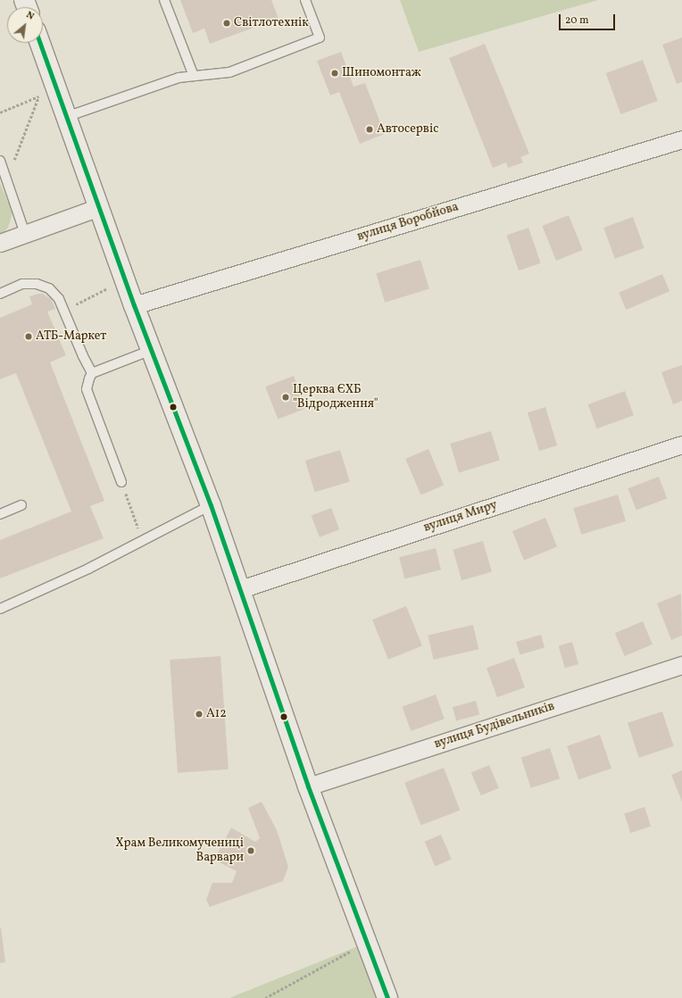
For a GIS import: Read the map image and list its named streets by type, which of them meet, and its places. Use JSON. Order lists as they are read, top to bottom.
{
  "streets": {
    "street": ["вулиця Воробйова", "вулиця Миру", "вулиця Будівельників"]
  },
  "places": [
    "Світлотехнік",
    "Шиномонтаж",
    "Автосервіс",
    "АТБ-Маркет",
    "Церква ЄХБ \"Відродження\"",
    "А12",
    "Храм Великомучениці Варвари"
  ],
  "lines": ["transit line 20"],
  "scale_bar": "20 m",
  "north": "top right"
}
